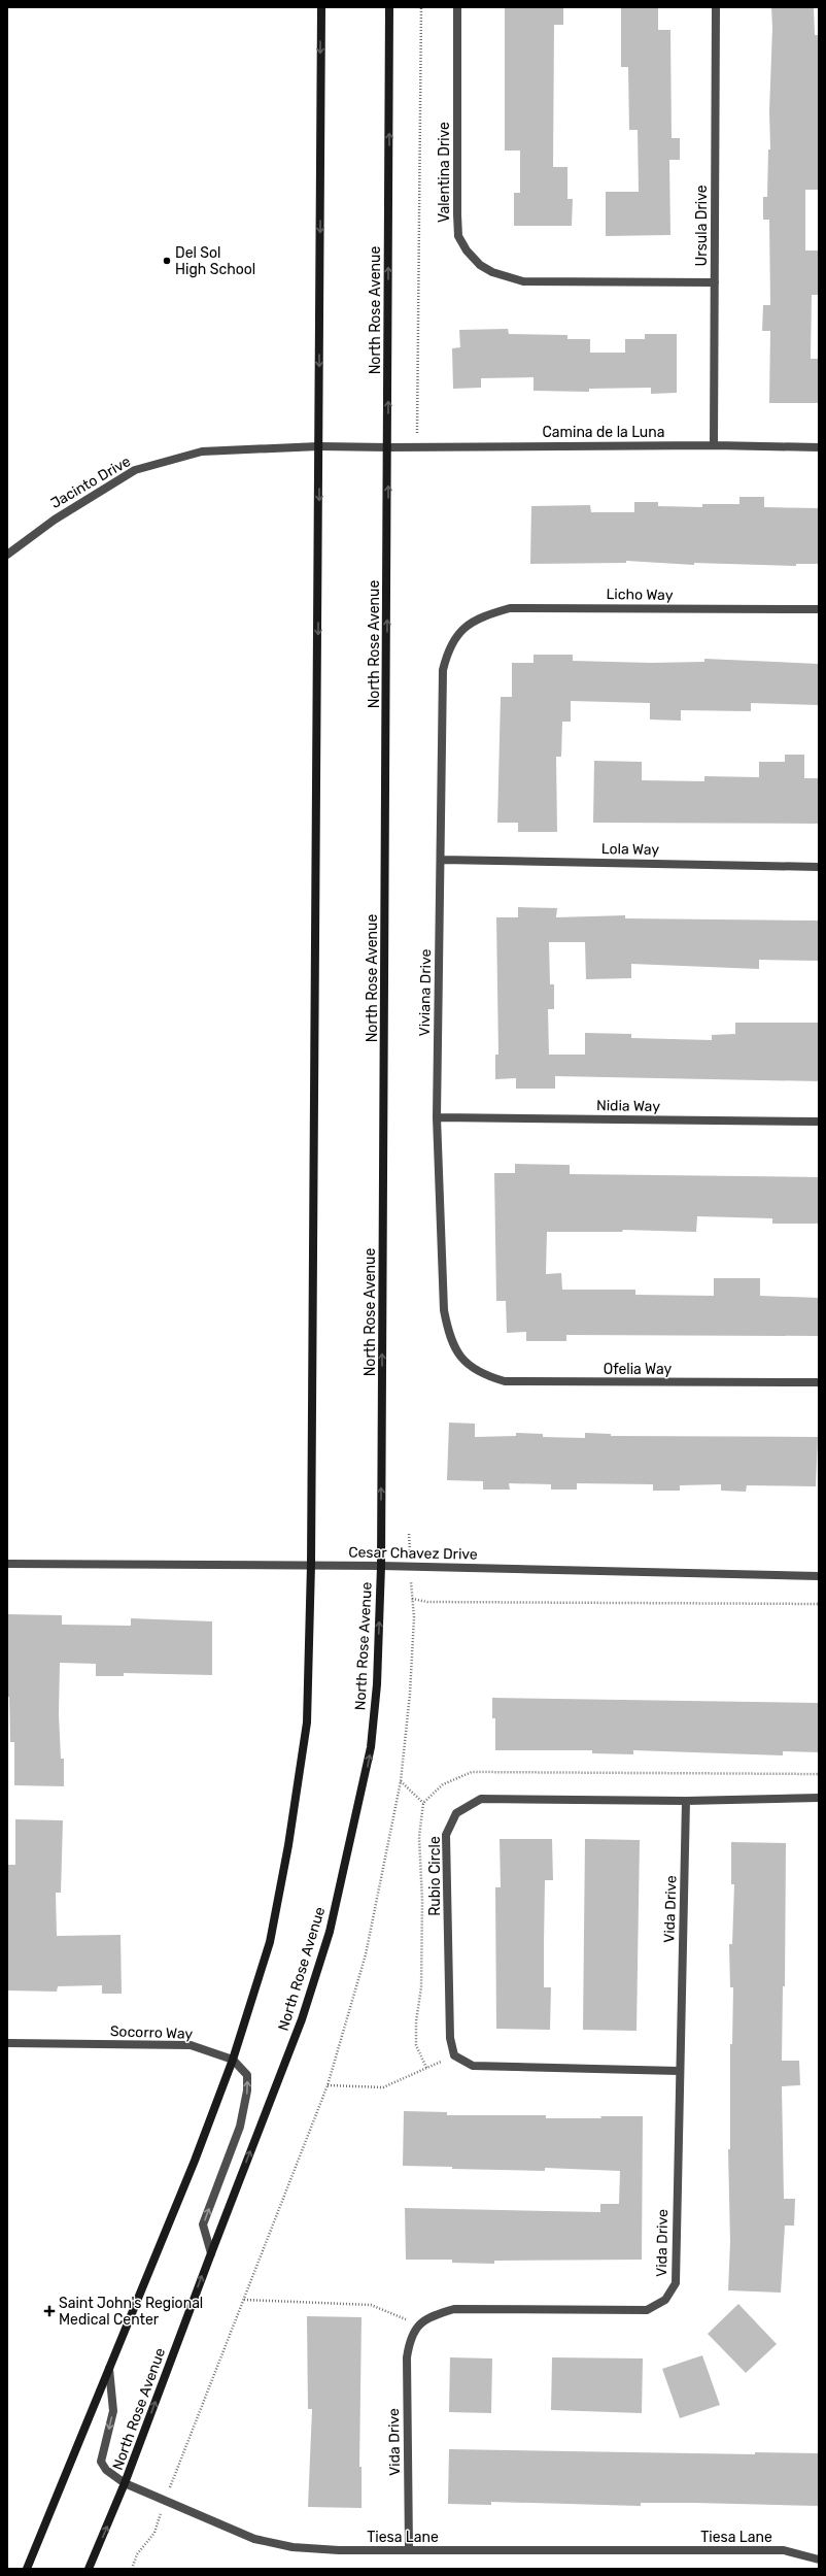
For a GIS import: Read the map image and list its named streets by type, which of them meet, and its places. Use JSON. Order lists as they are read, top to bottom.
{
  "streets": {
    "main road": ["North Rose Avenue"],
    "street": [
      "Valentina Drive",
      "Ursula Drive",
      "Camina de la Luna",
      "Jacinto Drive",
      "Licho Way",
      "Lola Way",
      "Viviana Drive",
      "Nidia Way",
      "Ofelia Way",
      "Cesar Chavez Drive",
      "Rubio Circle",
      "Vida Drive",
      "Socorro Way",
      "Tiesa Lane"
    ]
  },
  "crossings": [
    ["Valentina Drive", "Ursula Drive"],
    ["Ursula Drive", "Camina de la Luna"],
    ["North Rose Avenue", "Camina de la Luna"],
    ["North Rose Avenue", "Jacinto Drive"],
    ["North Rose Avenue", "Cesar Chavez Drive"],
    ["North Rose Avenue", "Socorro Way"],
    ["North Rose Avenue", "Tiesa Lane"],
    ["Camina de la Luna", "Jacinto Drive"],
    ["Licho Way", "Viviana Drive"],
    ["Lola Way", "Viviana Drive"],
    ["Viviana Drive", "Nidia Way"],
    ["Viviana Drive", "Ofelia Way"],
    ["Rubio Circle", "Vida Drive"],
    ["Vida Drive", "Tiesa Lane"]
  ],
  "one_way": ["Socorro Way"],
  "places": {
    "other": ["Del Sol High School"],
    "health": ["Saint John's Regional Medical Center"]
  }
}
